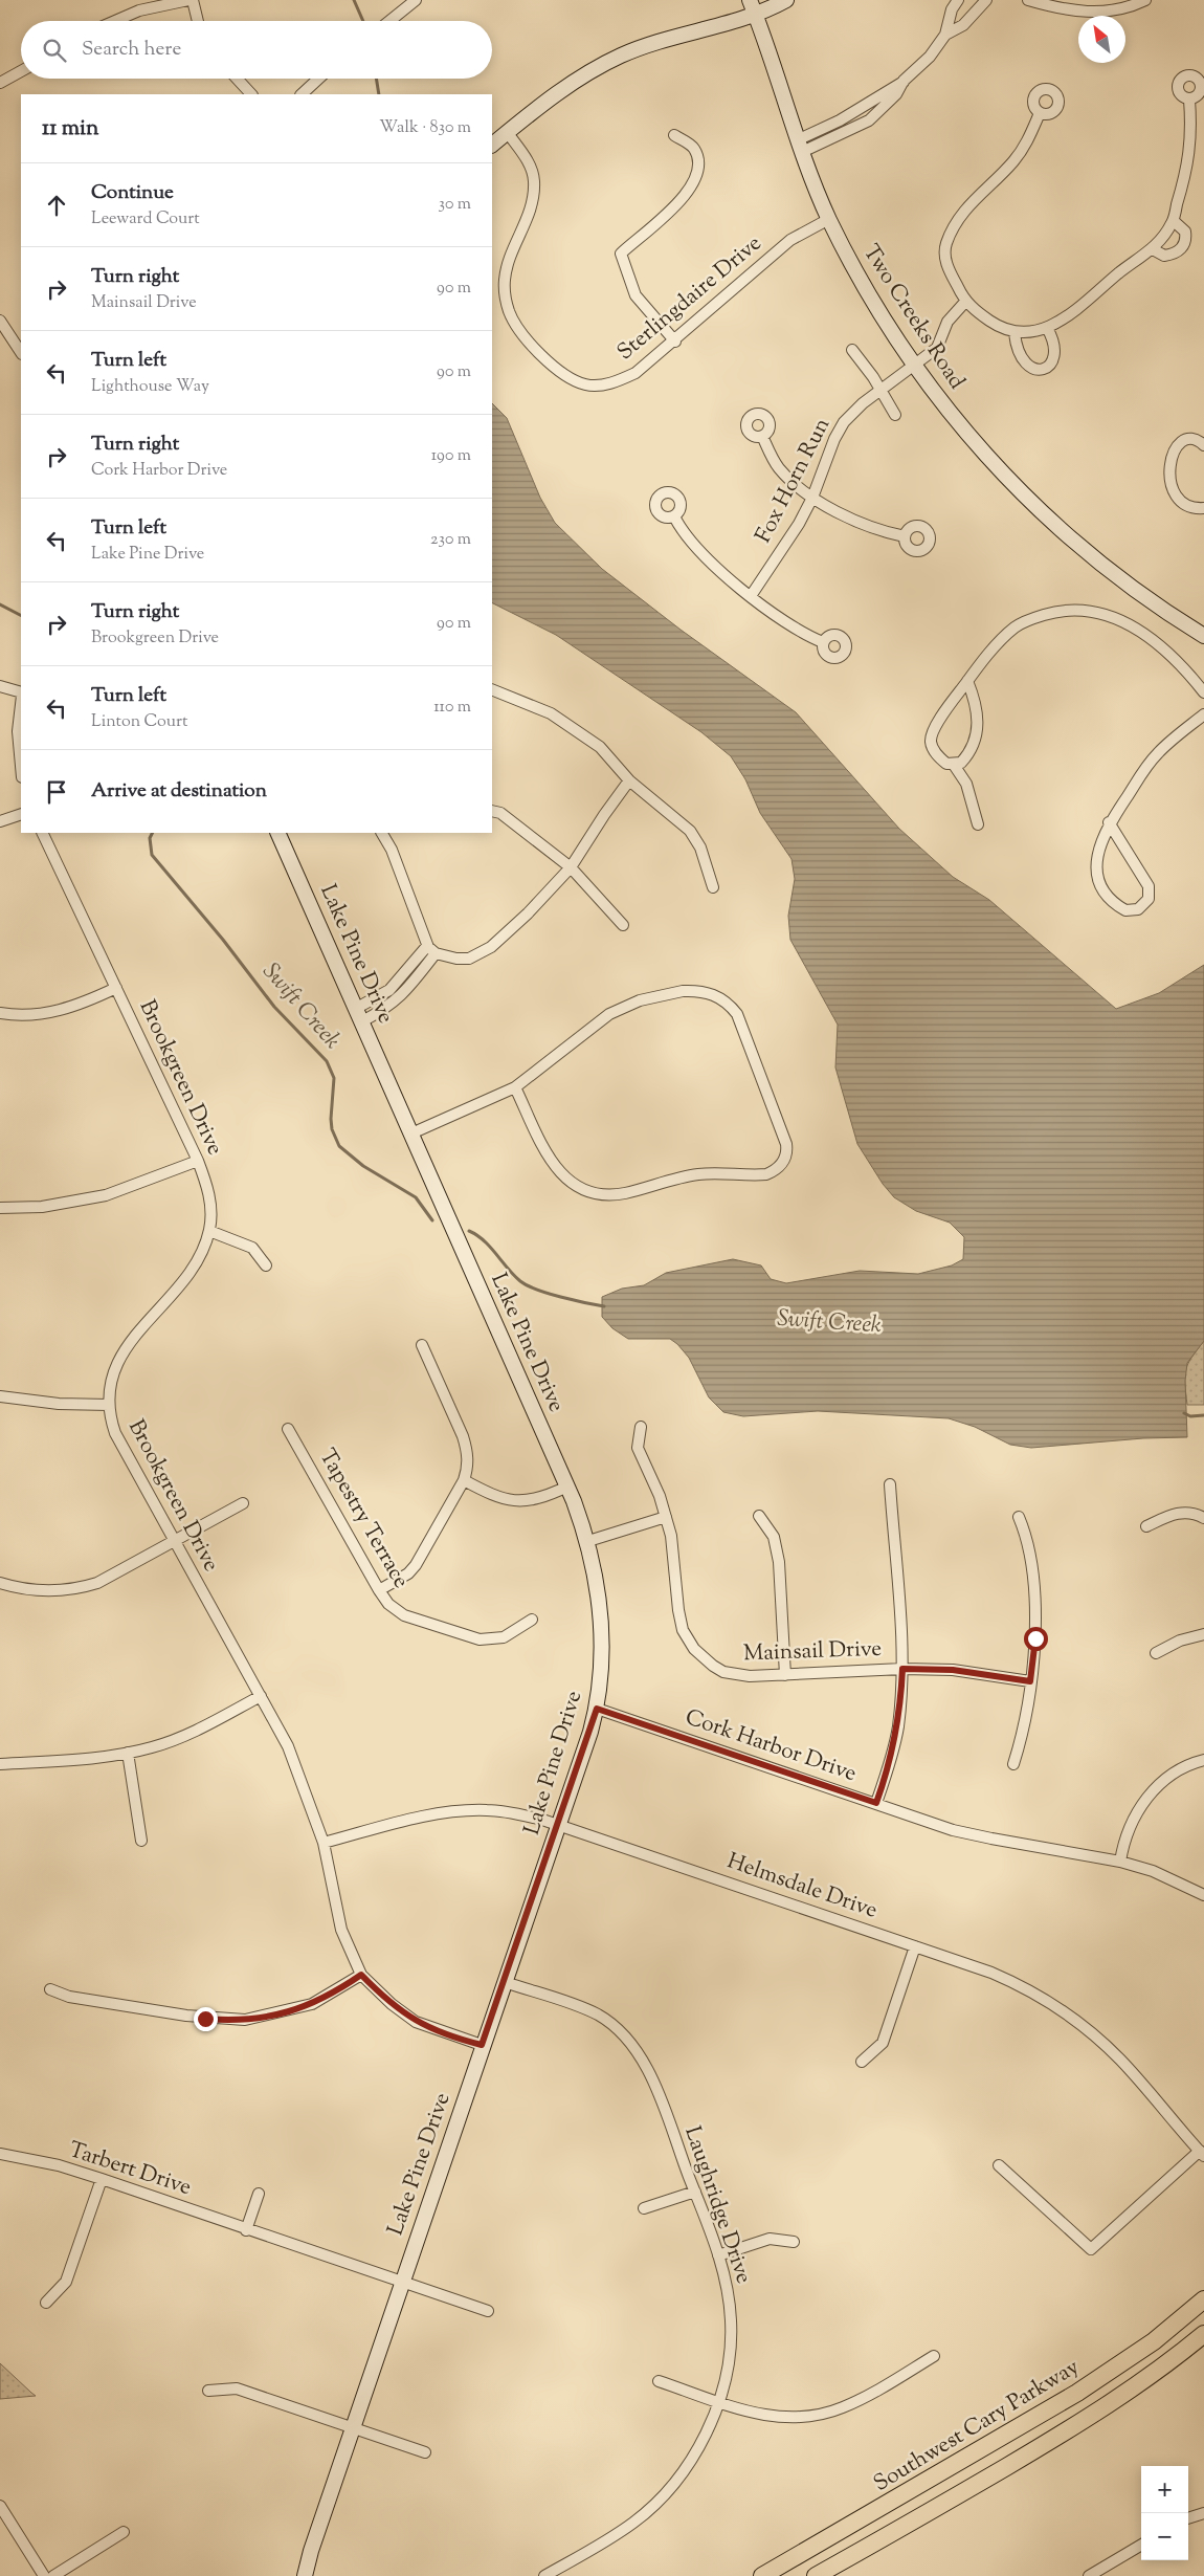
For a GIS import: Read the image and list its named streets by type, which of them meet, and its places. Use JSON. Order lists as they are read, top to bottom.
{
  "streets": {
    "main road": ["Southwest Cary Parkway"],
    "street": [
      "Sterlingdaire Drive",
      "Two Creeks Road",
      "Fox Horn Run",
      "Lake Pine Drive",
      "Brookgreen Drive",
      "Tapestry Terrace",
      "Mainsail Drive",
      "Cork Harbor Drive",
      "Helmsdale Drive",
      "Tarbert Drive",
      "Laughridge Drive"
    ]
  },
  "crossings": [
    ["Sterlingdaire Drive", "Two Creeks Road"],
    ["Two Creeks Road", "Fox Horn Run"],
    ["Lake Pine Drive", "Brookgreen Drive"],
    ["Lake Pine Drive", "Cork Harbor Drive"],
    ["Lake Pine Drive", "Helmsdale Drive"],
    ["Lake Pine Drive", "Tarbert Drive"],
    ["Lake Pine Drive", "Laughridge Drive"],
    ["Brookgreen Drive", "Helmsdale Drive"]
  ],
  "water": ["Swift Creek"],
  "north": "top left",
  "page": {
    "search": "Search here",
    "heading": ["11 min", "Walk · 830 m"],
    "list": [
      ["Continue", "Leeward Court", "30 m"],
      ["Turn right", "Mainsail Drive", "90 m"],
      ["Turn left", "Lighthouse Way", "90 m"],
      ["Turn right", "Cork Harbor Drive", "190 m"],
      ["Turn left", "Lake Pine Drive", "230 m"],
      ["Turn right", "Brookgreen Drive", "90 m"],
      ["Turn left", "Linton Court", "110 m"],
      "Arrive at destination"
    ],
    "map_buttons": ["+", "−"]
  }
}
